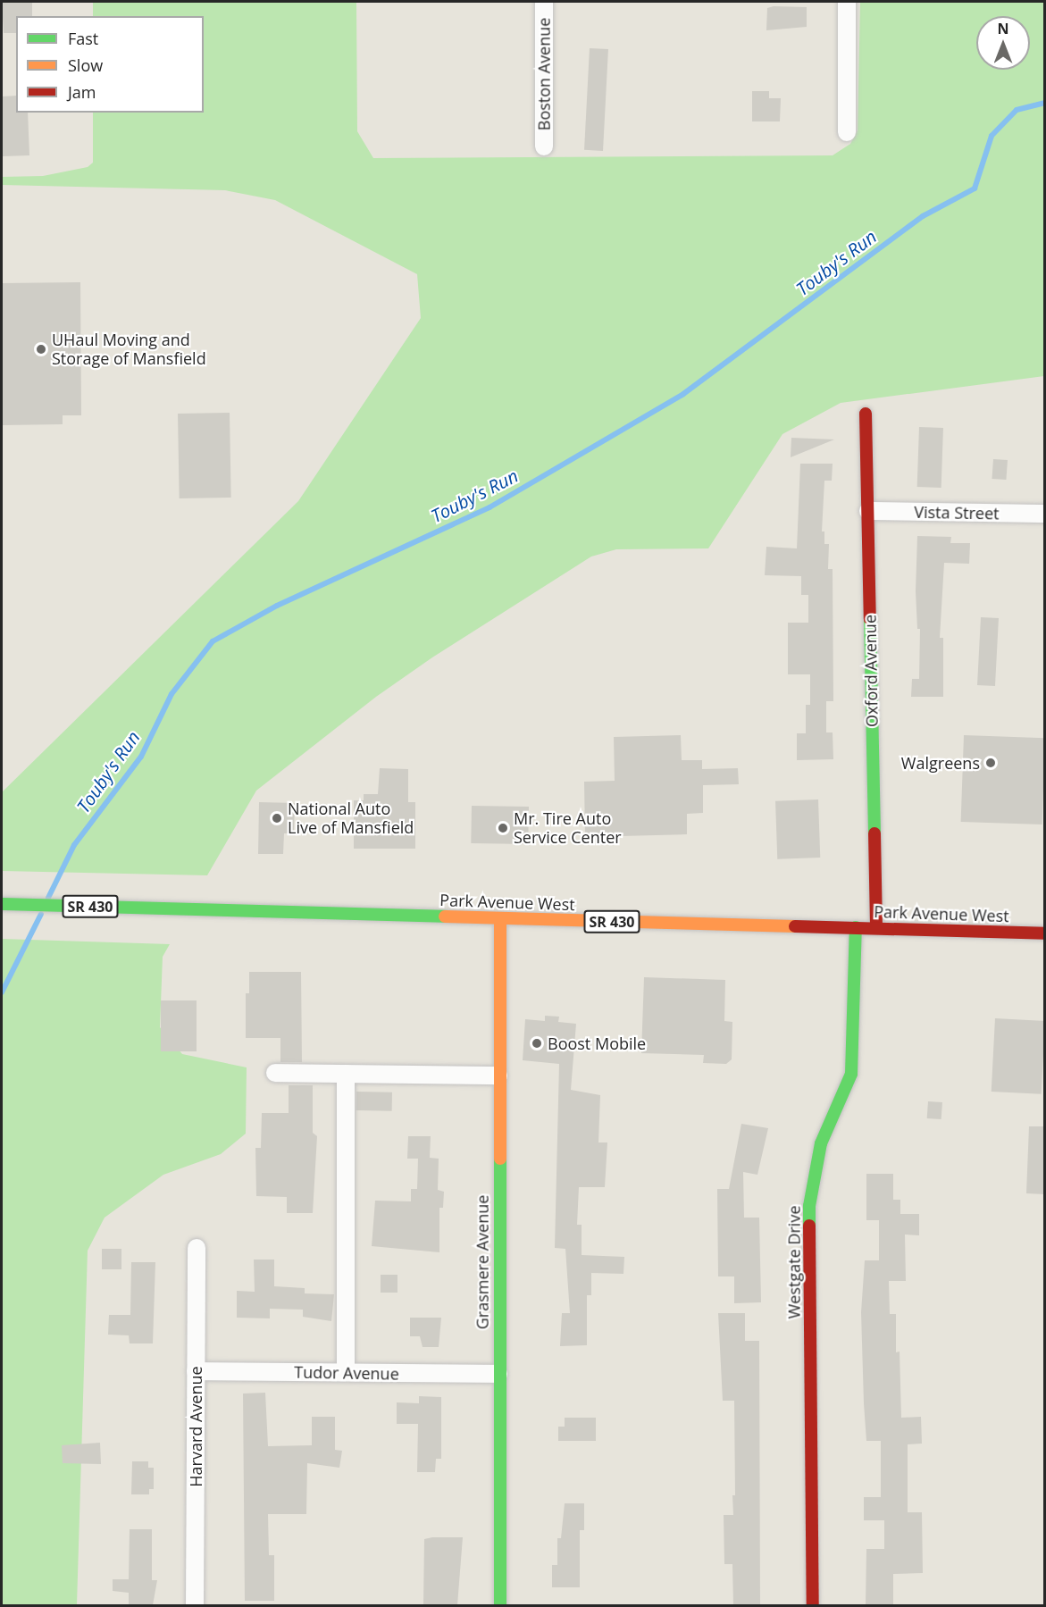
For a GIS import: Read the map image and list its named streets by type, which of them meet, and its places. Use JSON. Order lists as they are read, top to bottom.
{
  "streets": {
    "street": [
      "Boston Avenue",
      "Vista Street",
      "Oxford Avenue",
      "Park Avenue West",
      "SR 430",
      "Grasmere Avenue",
      "Westgate Drive",
      "Tudor Avenue",
      "Harvard Avenue"
    ]
  },
  "crossings": [
    ["Vista Street", "Oxford Avenue"],
    ["Oxford Avenue", "Park Avenue West"],
    ["Park Avenue West", "Grasmere Avenue"],
    ["Park Avenue West", "Westgate Drive"],
    ["Grasmere Avenue", "Tudor Avenue"],
    ["Tudor Avenue", "Harvard Avenue"]
  ],
  "water": ["Touby's Run"],
  "places": [
    "UHaul Moving and Storage of Mansfield",
    "Walgreens",
    "National Auto Live of Mansfield",
    "Mr. Tire Auto Service Center",
    "Boost Mobile"
  ],
  "legend": ["Fast", "Slow", "Jam"],
  "north": "top"
}
